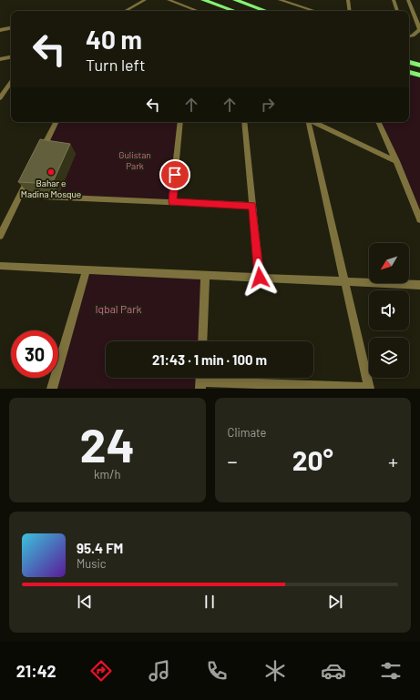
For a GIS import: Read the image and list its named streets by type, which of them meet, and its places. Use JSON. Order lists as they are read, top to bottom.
{
  "parks": ["Gulistan Park", "Iqbal Park"],
  "places": ["Bahar e Madina Mosque"],
  "north": "bottom left",
  "page": {
    "turn": ["40 m", "Turn left"],
    "limit": "30",
    "trip": "21:43 · 1 min · 100 m",
    "tile": [
      ["24", "km/h"],
      "Climate"
    ],
    "heat": ["−", "20°", "+"],
    "song": ["95.4 FM", "Music"],
    "tabs": "21:42"
  }
}
